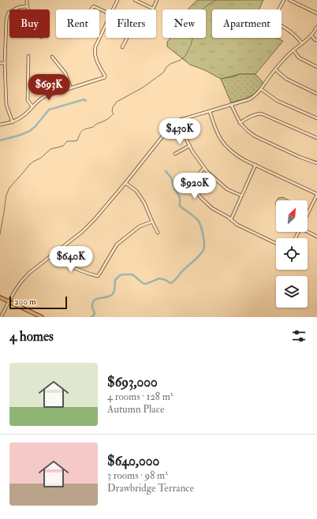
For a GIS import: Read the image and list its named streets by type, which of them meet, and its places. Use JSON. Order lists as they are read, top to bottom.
{
  "scale_bar": "200 m",
  "north": "top right",
  "page": {
    "chip": [
      "Buy",
      "Rent",
      "Filters",
      "New",
      "Apartment"
    ],
    "price": [
      "$693K",
      "$430K",
      "$920K",
      "$640K"
    ],
    "scale": "200 m",
    "heading": "4 homes",
    "list": [
      {
        "name": "$693,000",
        "note": "4 rooms · 128 m² · Autumn Place"
      },
      {
        "name": "$640,000",
        "note": "3 rooms · 98 m² · Drawbridge Terrance"
      }
    ]
  }
}
